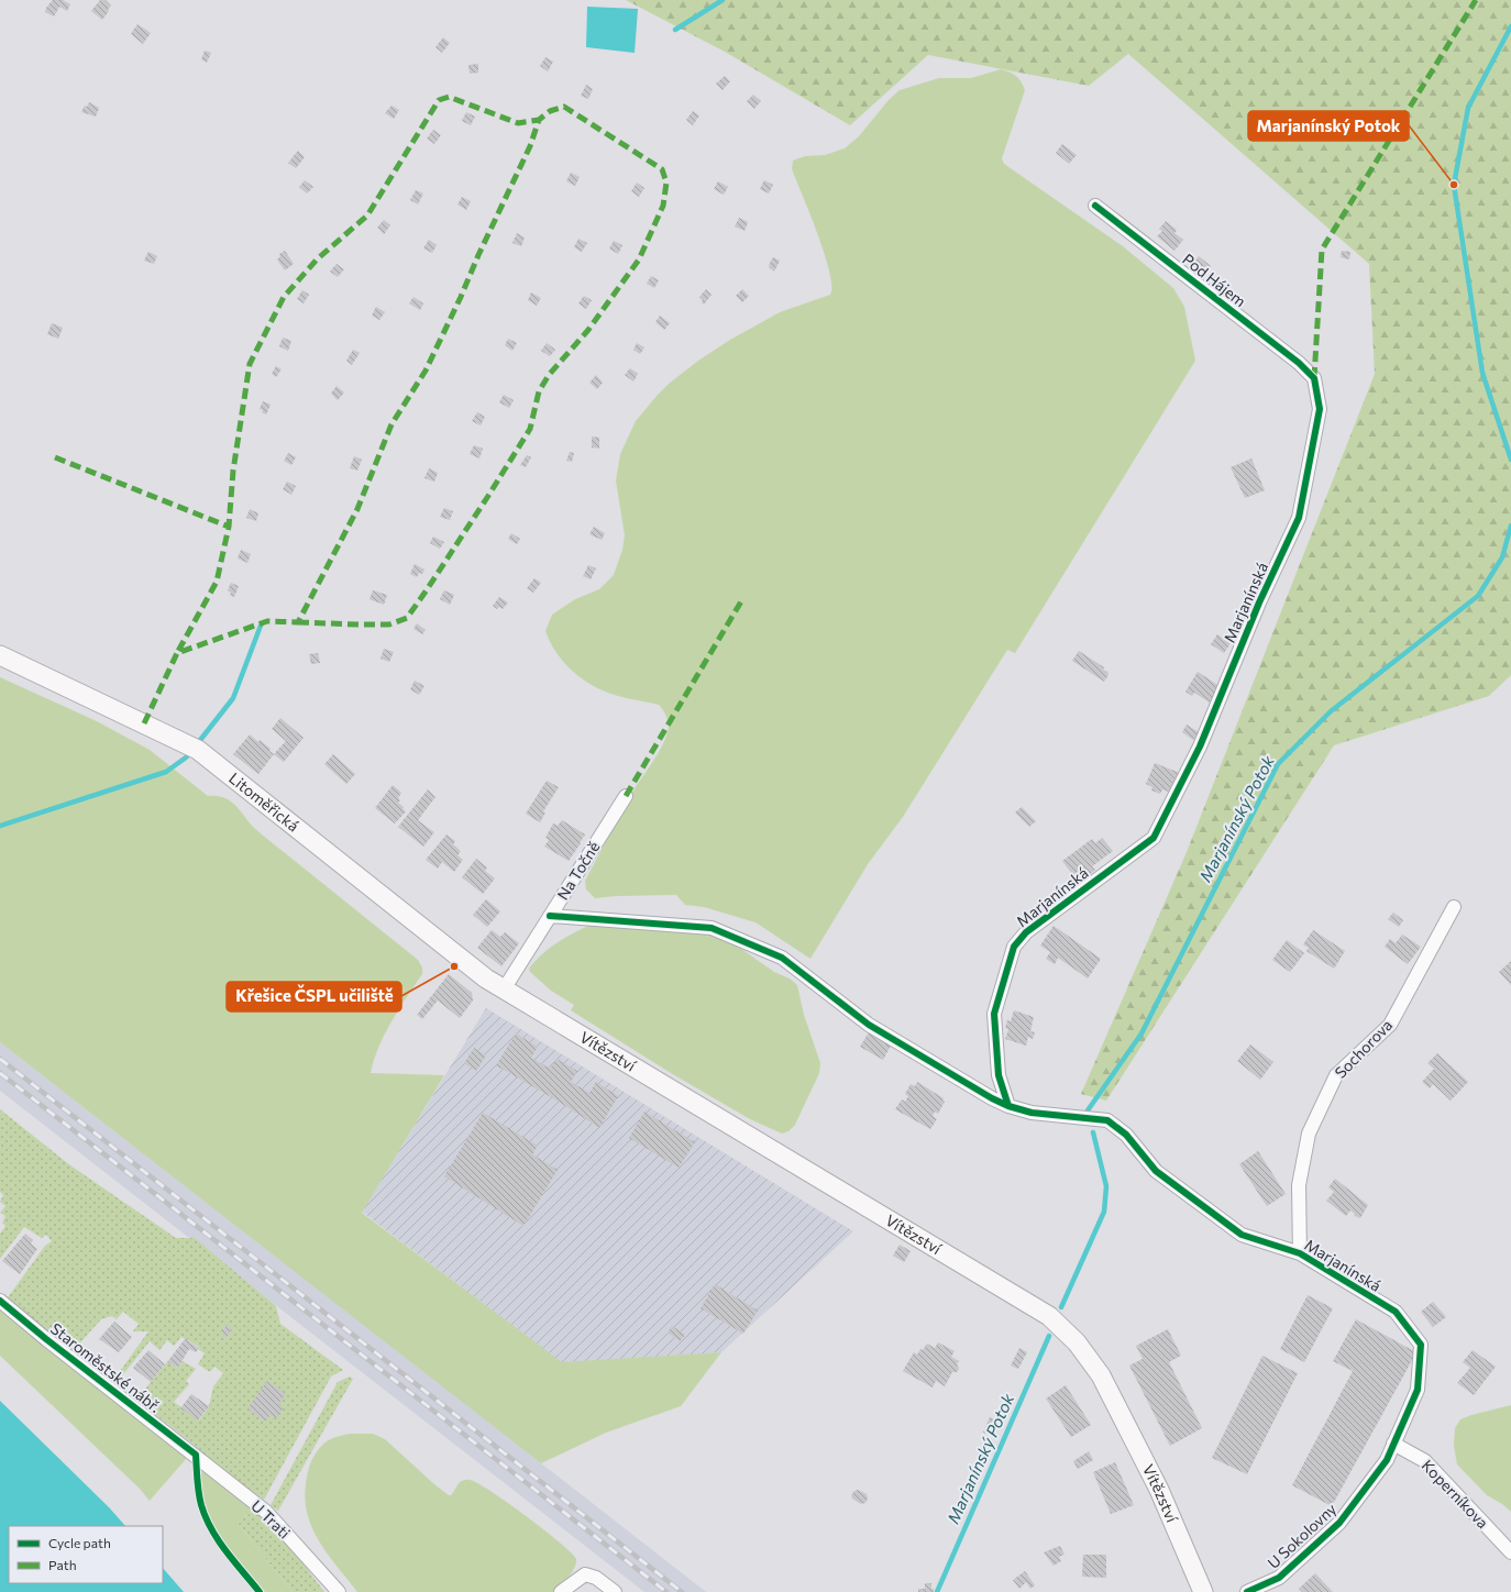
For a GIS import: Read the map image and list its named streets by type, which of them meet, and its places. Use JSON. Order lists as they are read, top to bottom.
{
  "streets": {
    "main road": ["Litoměřická", "Vítězství"],
    "street": [
      "Pod Hájem",
      "Marjanínská",
      "Na Točně",
      "Sochorova",
      "Staroměstské nábř.",
      "Koperníkova",
      "U Trati",
      "U Sokolovny"
    ]
  },
  "crossings": [
    ["Pod Hájem", "Marjanínská"],
    ["Marjanínská", "Sochorova"],
    ["Marjanínská", "Koperníkova"],
    ["Marjanínská", "U Sokolovny"],
    ["Litoměřická", "Na Točně"],
    ["Litoměřická", "Vítězství"],
    ["Na Točně", "Vítězství"],
    ["Staroměstské nábř.", "U Trati"],
    ["Koperníkova", "U Sokolovny"]
  ],
  "water": ["Marjanínský Potok"],
  "places": ["Marjanínský Potok", "Křešice ČSPL učiliště"],
  "legend": ["Cycle path", "Path"]
}
